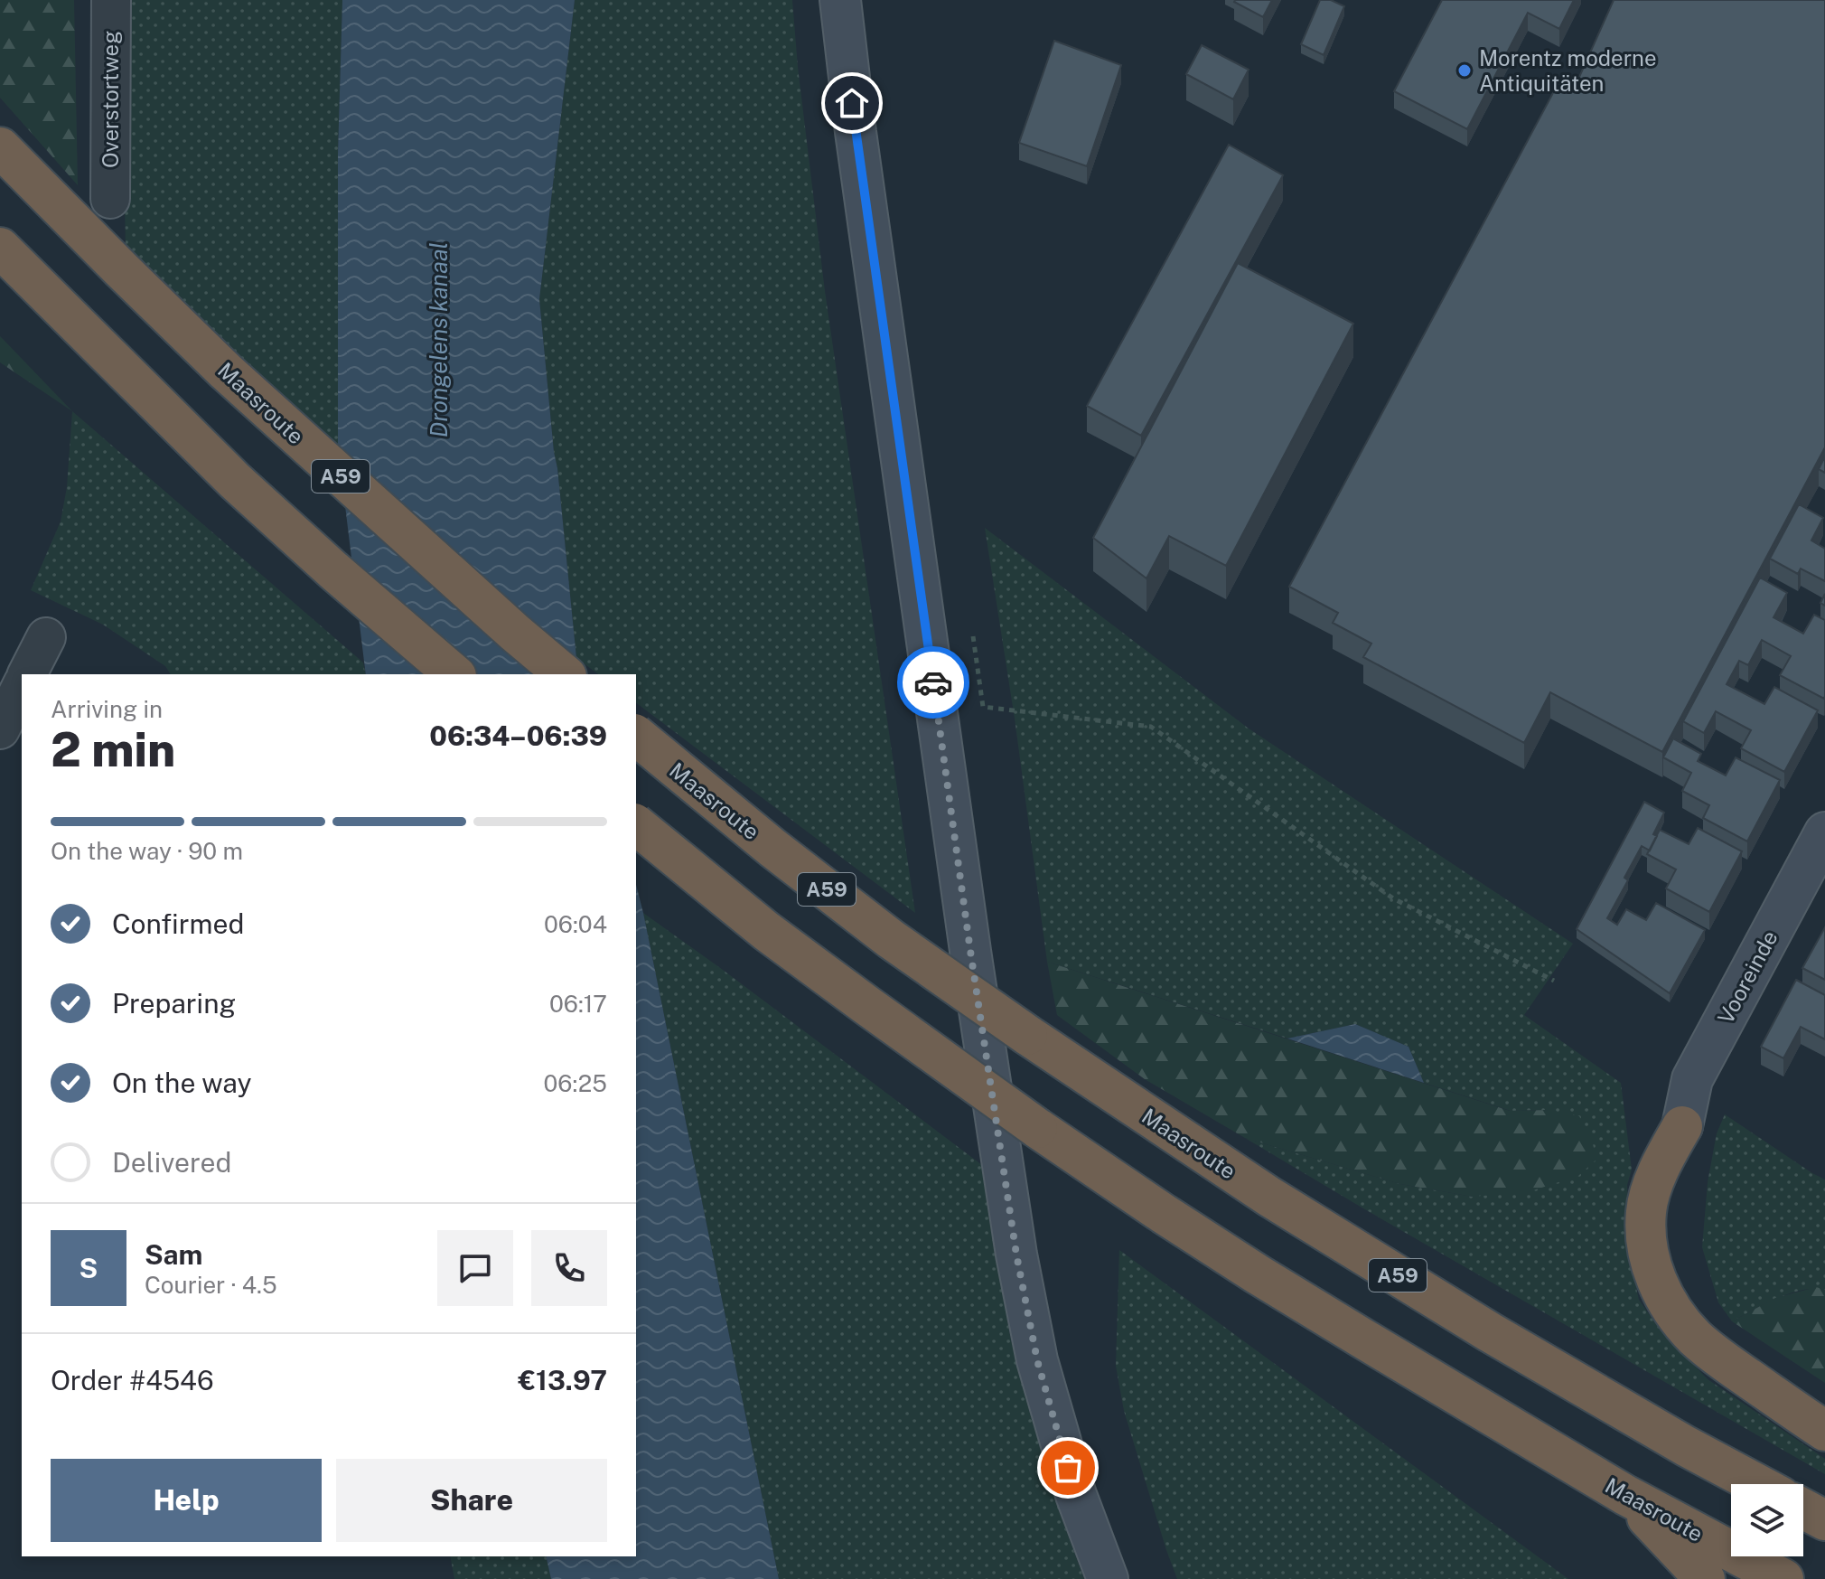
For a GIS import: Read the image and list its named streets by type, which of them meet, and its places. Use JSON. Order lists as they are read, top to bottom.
{
  "streets": {
    "highway": ["Maasroute", "A59"],
    "main road": ["Vooreinde"],
    "street": ["Overstortweg"]
  },
  "water": ["Drongelens kanaal"],
  "places": ["Morentz moderne Antiquitäten"],
  "page": {
    "heading": ["2 min", "Arriving in", "06:34–06:39"],
    "panel": [
      "Sam",
      "Courier · 4.5",
      "Order #4546",
      "€13.97"
    ],
    "bar": "On the way · 90 m",
    "list": [
      ["Confirmed", "06:04"],
      ["Preparing", "06:17"],
      ["On the way", "06:25"],
      "Delivered"
    ],
    "round": "S",
    "buttons": ["Help", "Share"]
  }
}
